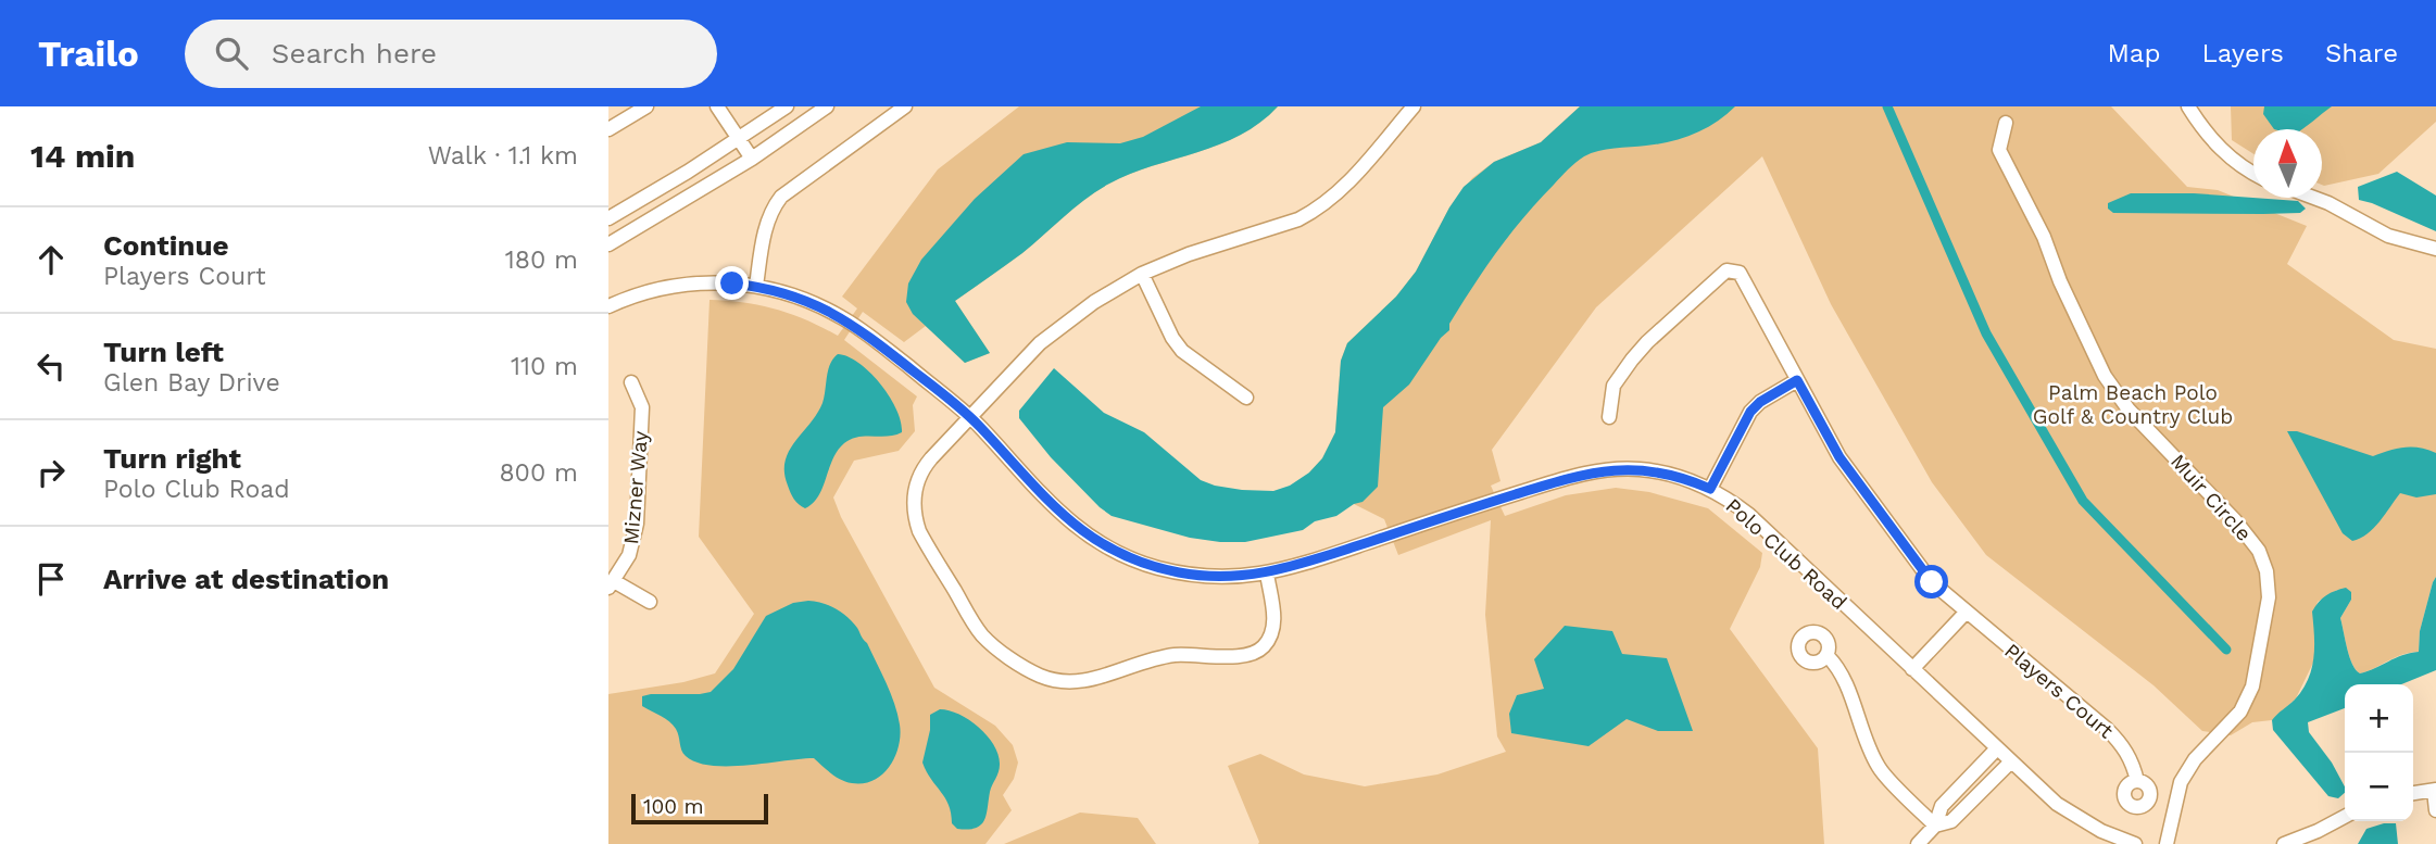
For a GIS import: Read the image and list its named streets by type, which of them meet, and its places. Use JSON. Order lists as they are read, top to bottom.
{
  "streets": {
    "street": [
      "Mizner Way",
      "Muir Circle",
      "Polo Club Road",
      "Players Court"
    ]
  },
  "parks": ["Palm Beach Polo Golf & Country Club"],
  "scale_bar": "100 m",
  "north": "top",
  "page": {
    "header": "Trailo",
    "search": "Search here",
    "nav": ["Map", "Layers", "Share"],
    "heading": ["14 min", "Walk · 1.1 km"],
    "list": [
      ["Continue", "Players Court", "180 m"],
      ["Turn left", "Glen Bay Drive", "110 m"],
      ["Turn right", "Polo Club Road", "800 m"],
      "Arrive at destination"
    ],
    "map_buttons": ["+", "−"],
    "scale": "100 m"
  }
}
